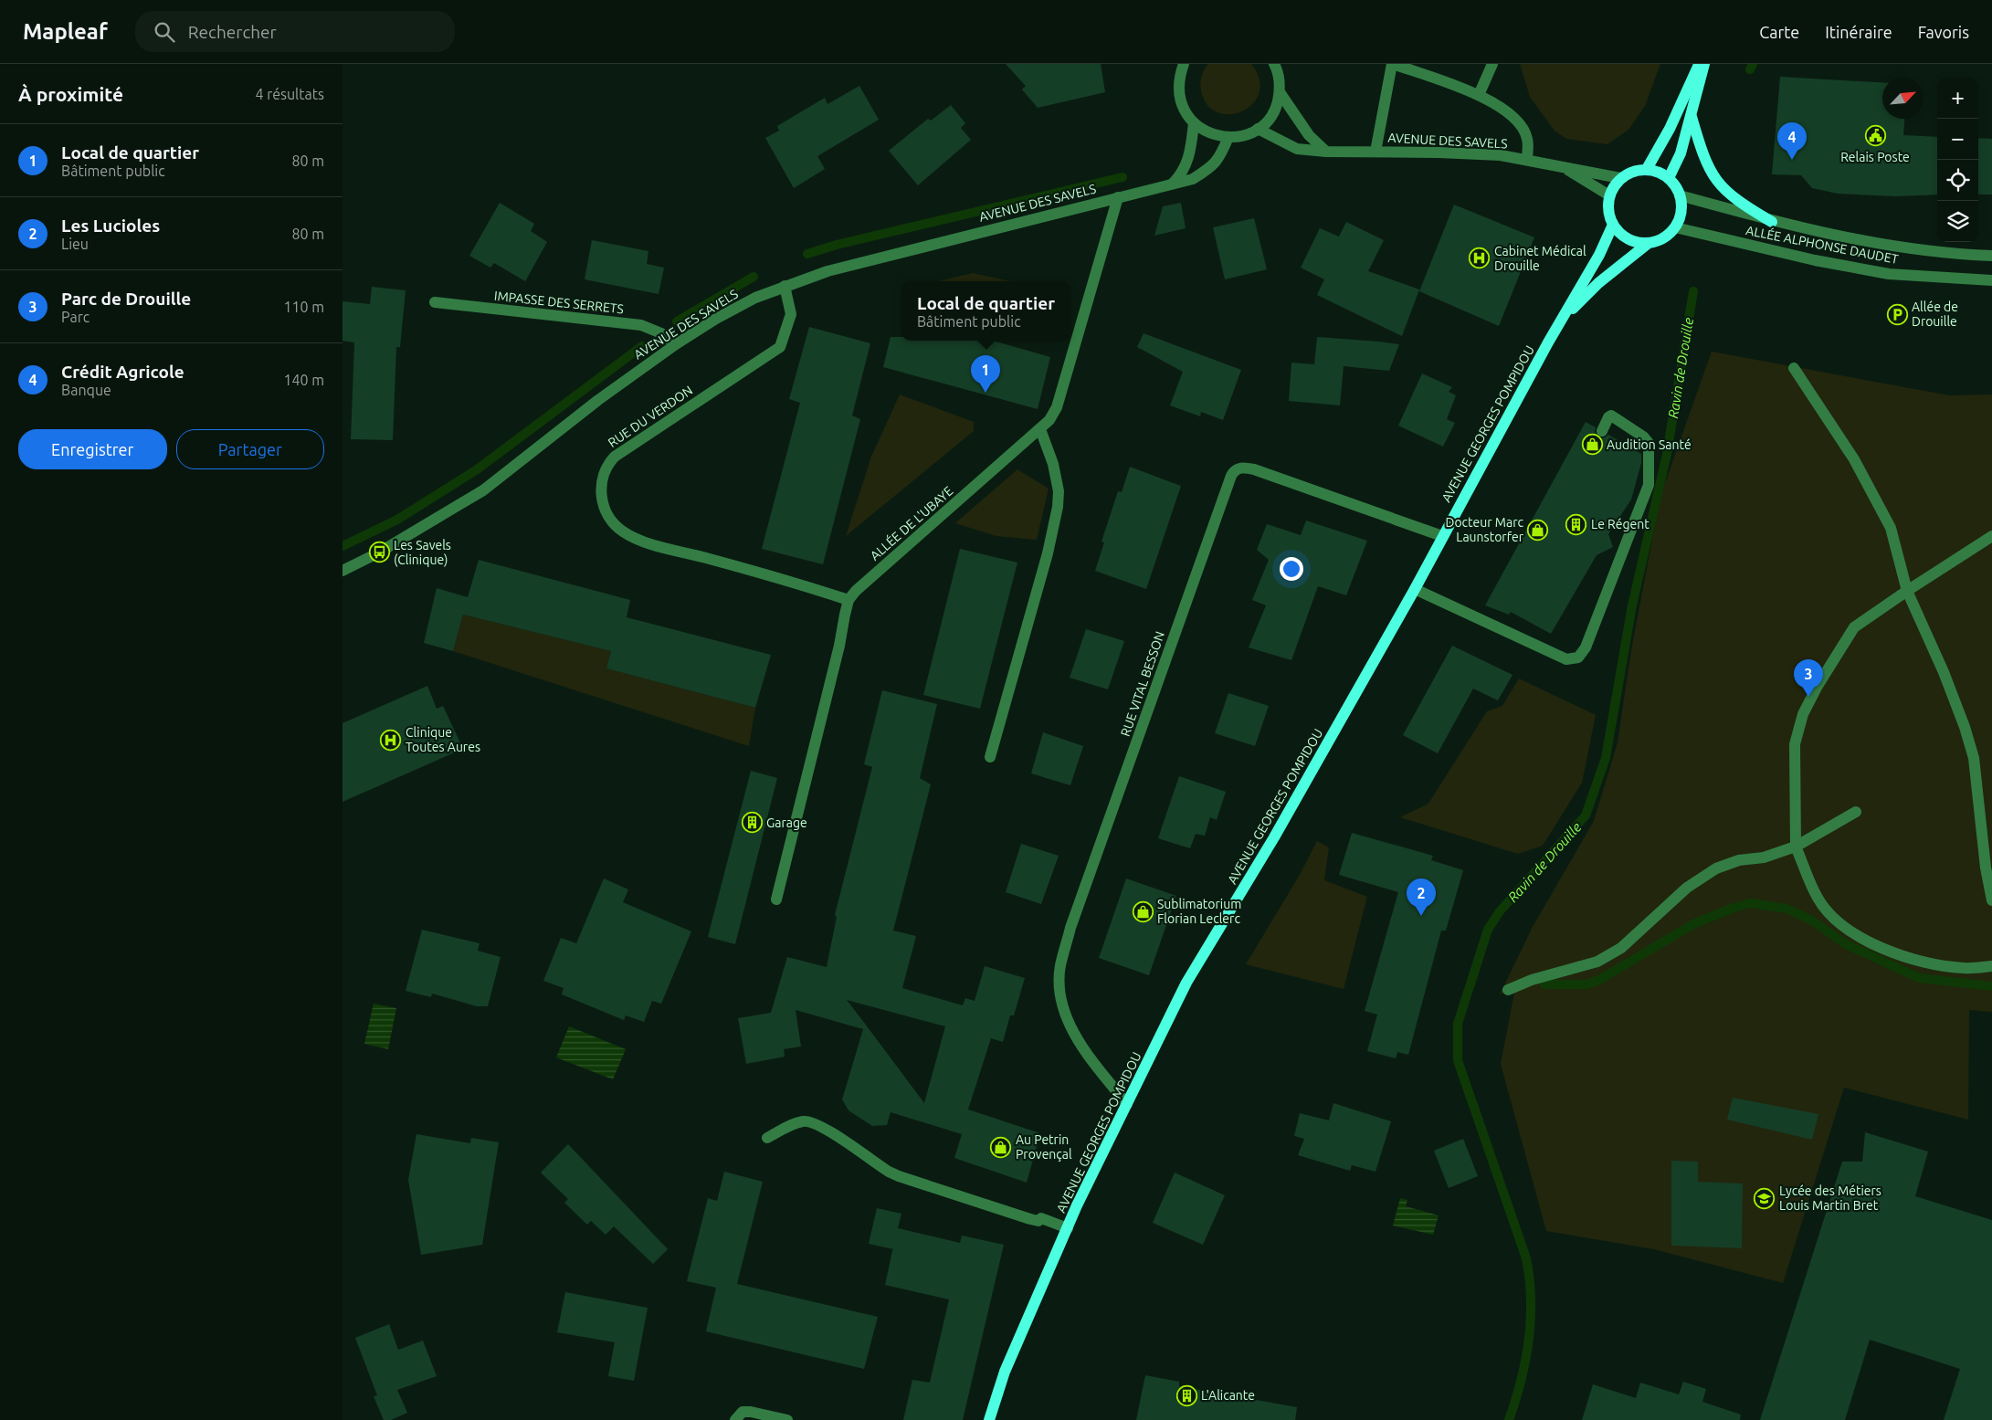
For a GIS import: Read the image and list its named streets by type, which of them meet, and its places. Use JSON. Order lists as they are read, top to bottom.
{
  "streets": {
    "main road": ["AVENUE GEORGES POMPIDOU"],
    "street": [
      "AVENUE DES SAVELS",
      "ALLÉE ALPHONSE DAUDET",
      "IMPASSE DES SERRETS",
      "RUE DU VERDON",
      "ALLÉE DE L'UBAYE",
      "RUE VITAL BESSON"
    ]
  },
  "crossings": [
    ["AVENUE DES SAVELS", "ALLÉE ALPHONSE DAUDET"],
    ["AVENUE DES SAVELS", "IMPASSE DES SERRETS"],
    ["AVENUE DES SAVELS", "RUE DU VERDON"],
    ["AVENUE DES SAVELS", "AVENUE GEORGES POMPIDOU"],
    ["AVENUE DES SAVELS", "ALLÉE DE L'UBAYE"],
    ["ALLÉE ALPHONSE DAUDET", "AVENUE GEORGES POMPIDOU"],
    ["RUE DU VERDON", "ALLÉE DE L'UBAYE"],
    ["AVENUE GEORGES POMPIDOU", "RUE VITAL BESSON"]
  ],
  "water": ["Ravin de Drouille"],
  "places": {
    "public building": ["Relais Poste"],
    "hospital": ["Cabinet Médical Drouille", "Clinique Toutes Aures"],
    "parking": ["Allée de Drouille"],
    "shop": [
      "Audition Santé",
      "Docteur Marc Launstorfer",
      "Sublimatorium Florian Leclerc",
      "Au Petrin Provençal"
    ],
    "building": ["Le Régent", "Garage", "L'Alicante"],
    "bus stop": ["Les Savels (Clinique)"],
    "school or university": ["Lycée des Métiers Louis Martin Bret"]
  },
  "north": "top right",
  "page": {
    "header": "Mapleaf",
    "search": "Rechercher",
    "nav": ["Carte", "Itinéraire", "Favoris"],
    "heading": ["À proximité", "4 résultats"],
    "map_buttons": ["+", "−"],
    "pins": [
      "4",
      "1",
      "3",
      "2"
    ],
    "list": [
      {
        "mark": "1",
        "name": "Local de quartier",
        "note": "Bâtiment public",
        "value": "80 m"
      },
      {
        "mark": "2",
        "name": "Les Lucioles",
        "note": "Lieu",
        "value": "80 m"
      },
      {
        "mark": "3",
        "name": "Parc de Drouille",
        "note": "Parc",
        "value": "110 m"
      },
      {
        "mark": "4",
        "name": "Crédit Agricole",
        "note": "Banque",
        "value": "140 m"
      }
    ],
    "popup": ["Local de quartier", "Bâtiment public"],
    "buttons": ["Enregistrer", "Partager"]
  }
}
